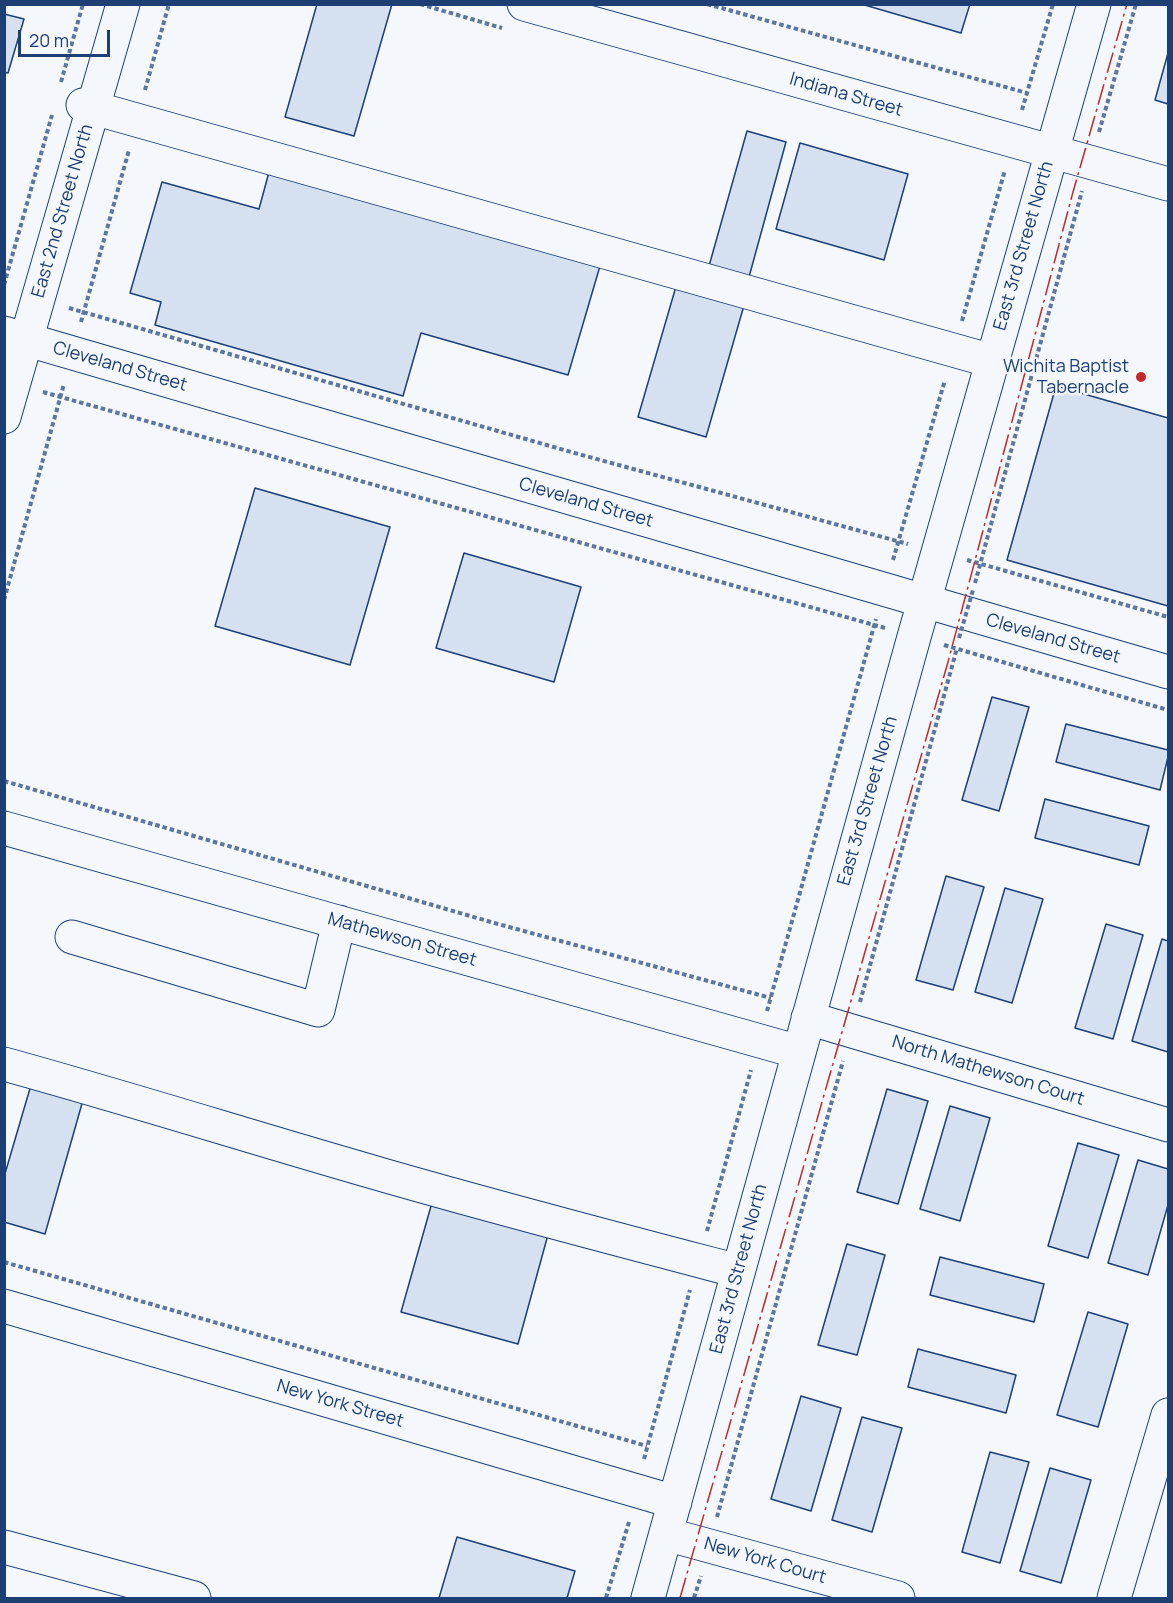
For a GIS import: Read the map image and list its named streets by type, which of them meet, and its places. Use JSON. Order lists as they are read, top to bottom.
{
  "streets": {
    "street": [
      "Indiana Street",
      "East 2nd Street North",
      "East 3rd Street North",
      "Cleveland Street",
      "Mathewson Street",
      "North Mathewson Court",
      "New York Street",
      "New York Court"
    ]
  },
  "crossings": [
    ["Indiana Street", "East 3rd Street North"],
    ["East 2nd Street North", "Cleveland Street"],
    ["East 3rd Street North", "Cleveland Street"],
    ["East 3rd Street North", "Mathewson Street"],
    ["East 3rd Street North", "North Mathewson Court"],
    ["East 3rd Street North", "New York Street"],
    ["East 3rd Street North", "New York Court"]
  ],
  "places": ["Wichita Baptist Tabernacle"],
  "scale_bar": "20 m"
}
